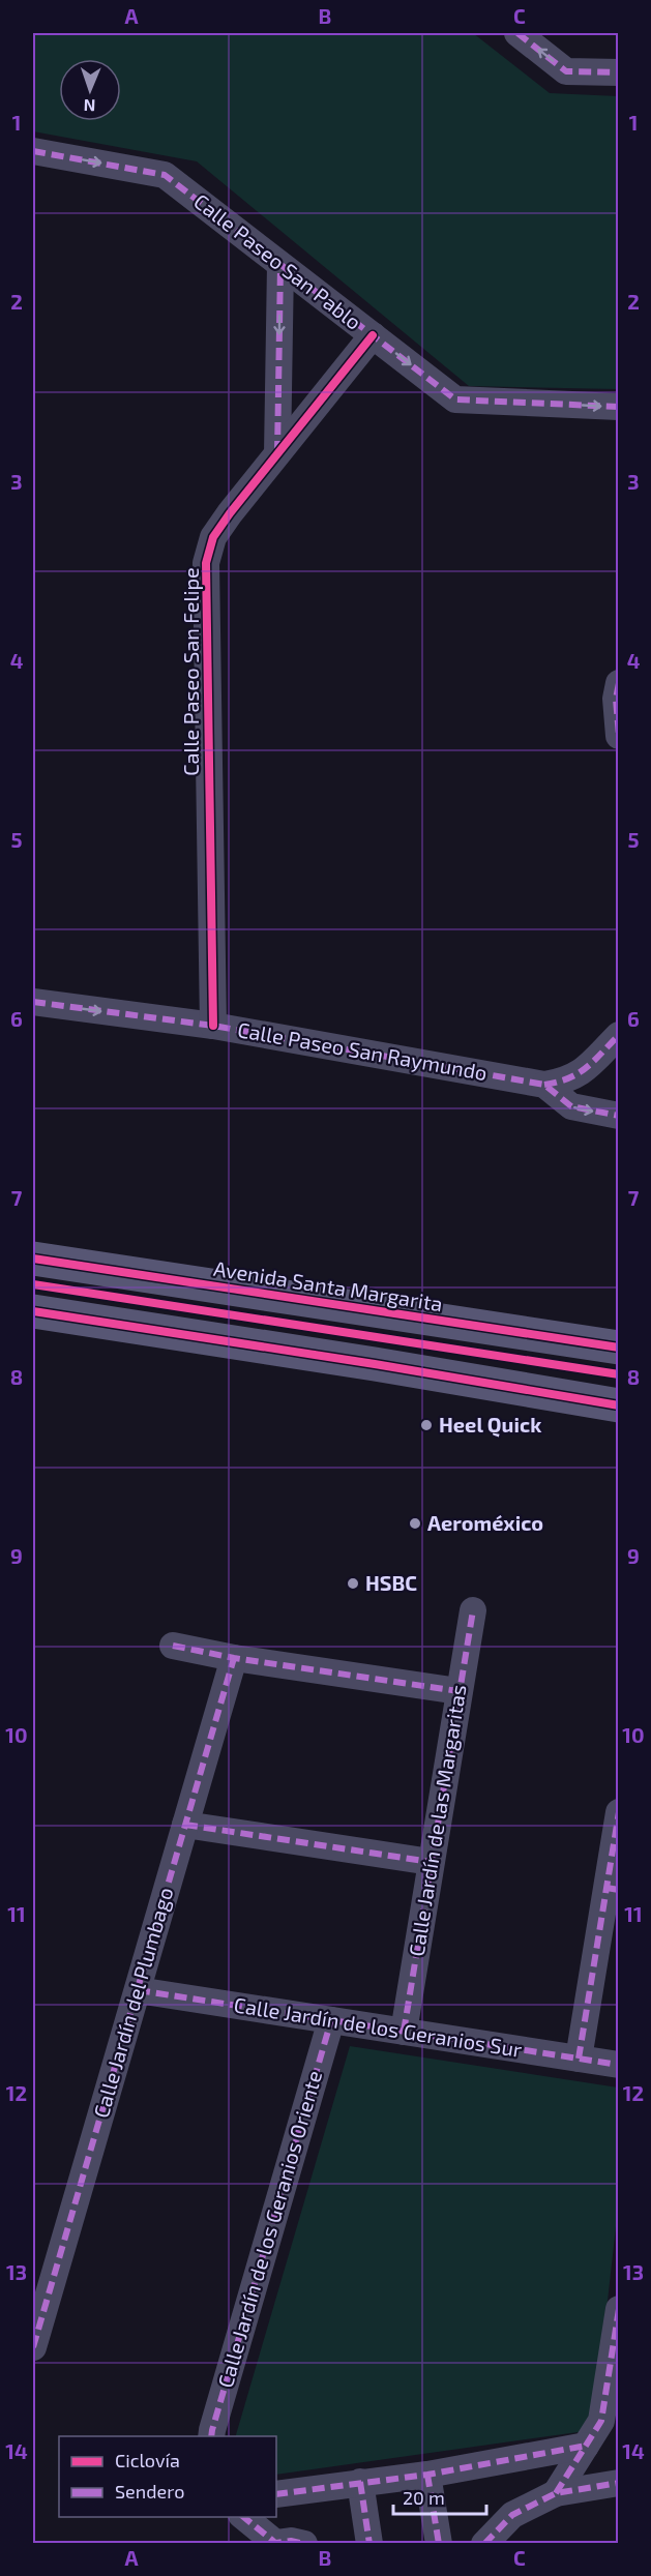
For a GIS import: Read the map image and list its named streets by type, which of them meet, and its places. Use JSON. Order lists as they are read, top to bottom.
{
  "streets": {
    "main road": ["Avenida Santa Margarita"],
    "street": [
      "Calle Paseo San Pablo",
      "Calle Paseo San Felipe",
      "Calle Paseo San Raymundo",
      "Calle Jardín de las Margaritas",
      "Calle Jardín del Plumbago",
      "Calle Jardín de los Geranios Sur",
      "Calle Jardín de los Geranios Oriente"
    ]
  },
  "crossings": [
    ["Calle Paseo San Pablo", "Calle Paseo San Felipe"],
    ["Calle Paseo San Felipe", "Calle Paseo San Raymundo"],
    ["Calle Jardín de las Margaritas", "Calle Jardín de los Geranios Sur"],
    ["Calle Jardín del Plumbago", "Calle Jardín de los Geranios Sur"],
    ["Calle Jardín de los Geranios Sur", "Calle Jardín de los Geranios Oriente"]
  ],
  "one_way": ["Calle Paseo San Pablo"],
  "places": ["Heel Quick", "Aeroméxico", "HSBC"],
  "legend": ["Ciclovía", "Sendero"],
  "scale_bar": "20 m",
  "north": "bottom",
  "grid": {
    "columns": ["A", "B", "C"],
    "rows": [
      "1",
      "2",
      "3",
      "4",
      "5",
      "6",
      "7",
      "8",
      "9",
      "10",
      "11",
      "12",
      "13",
      "14"
    ]
  }
}
